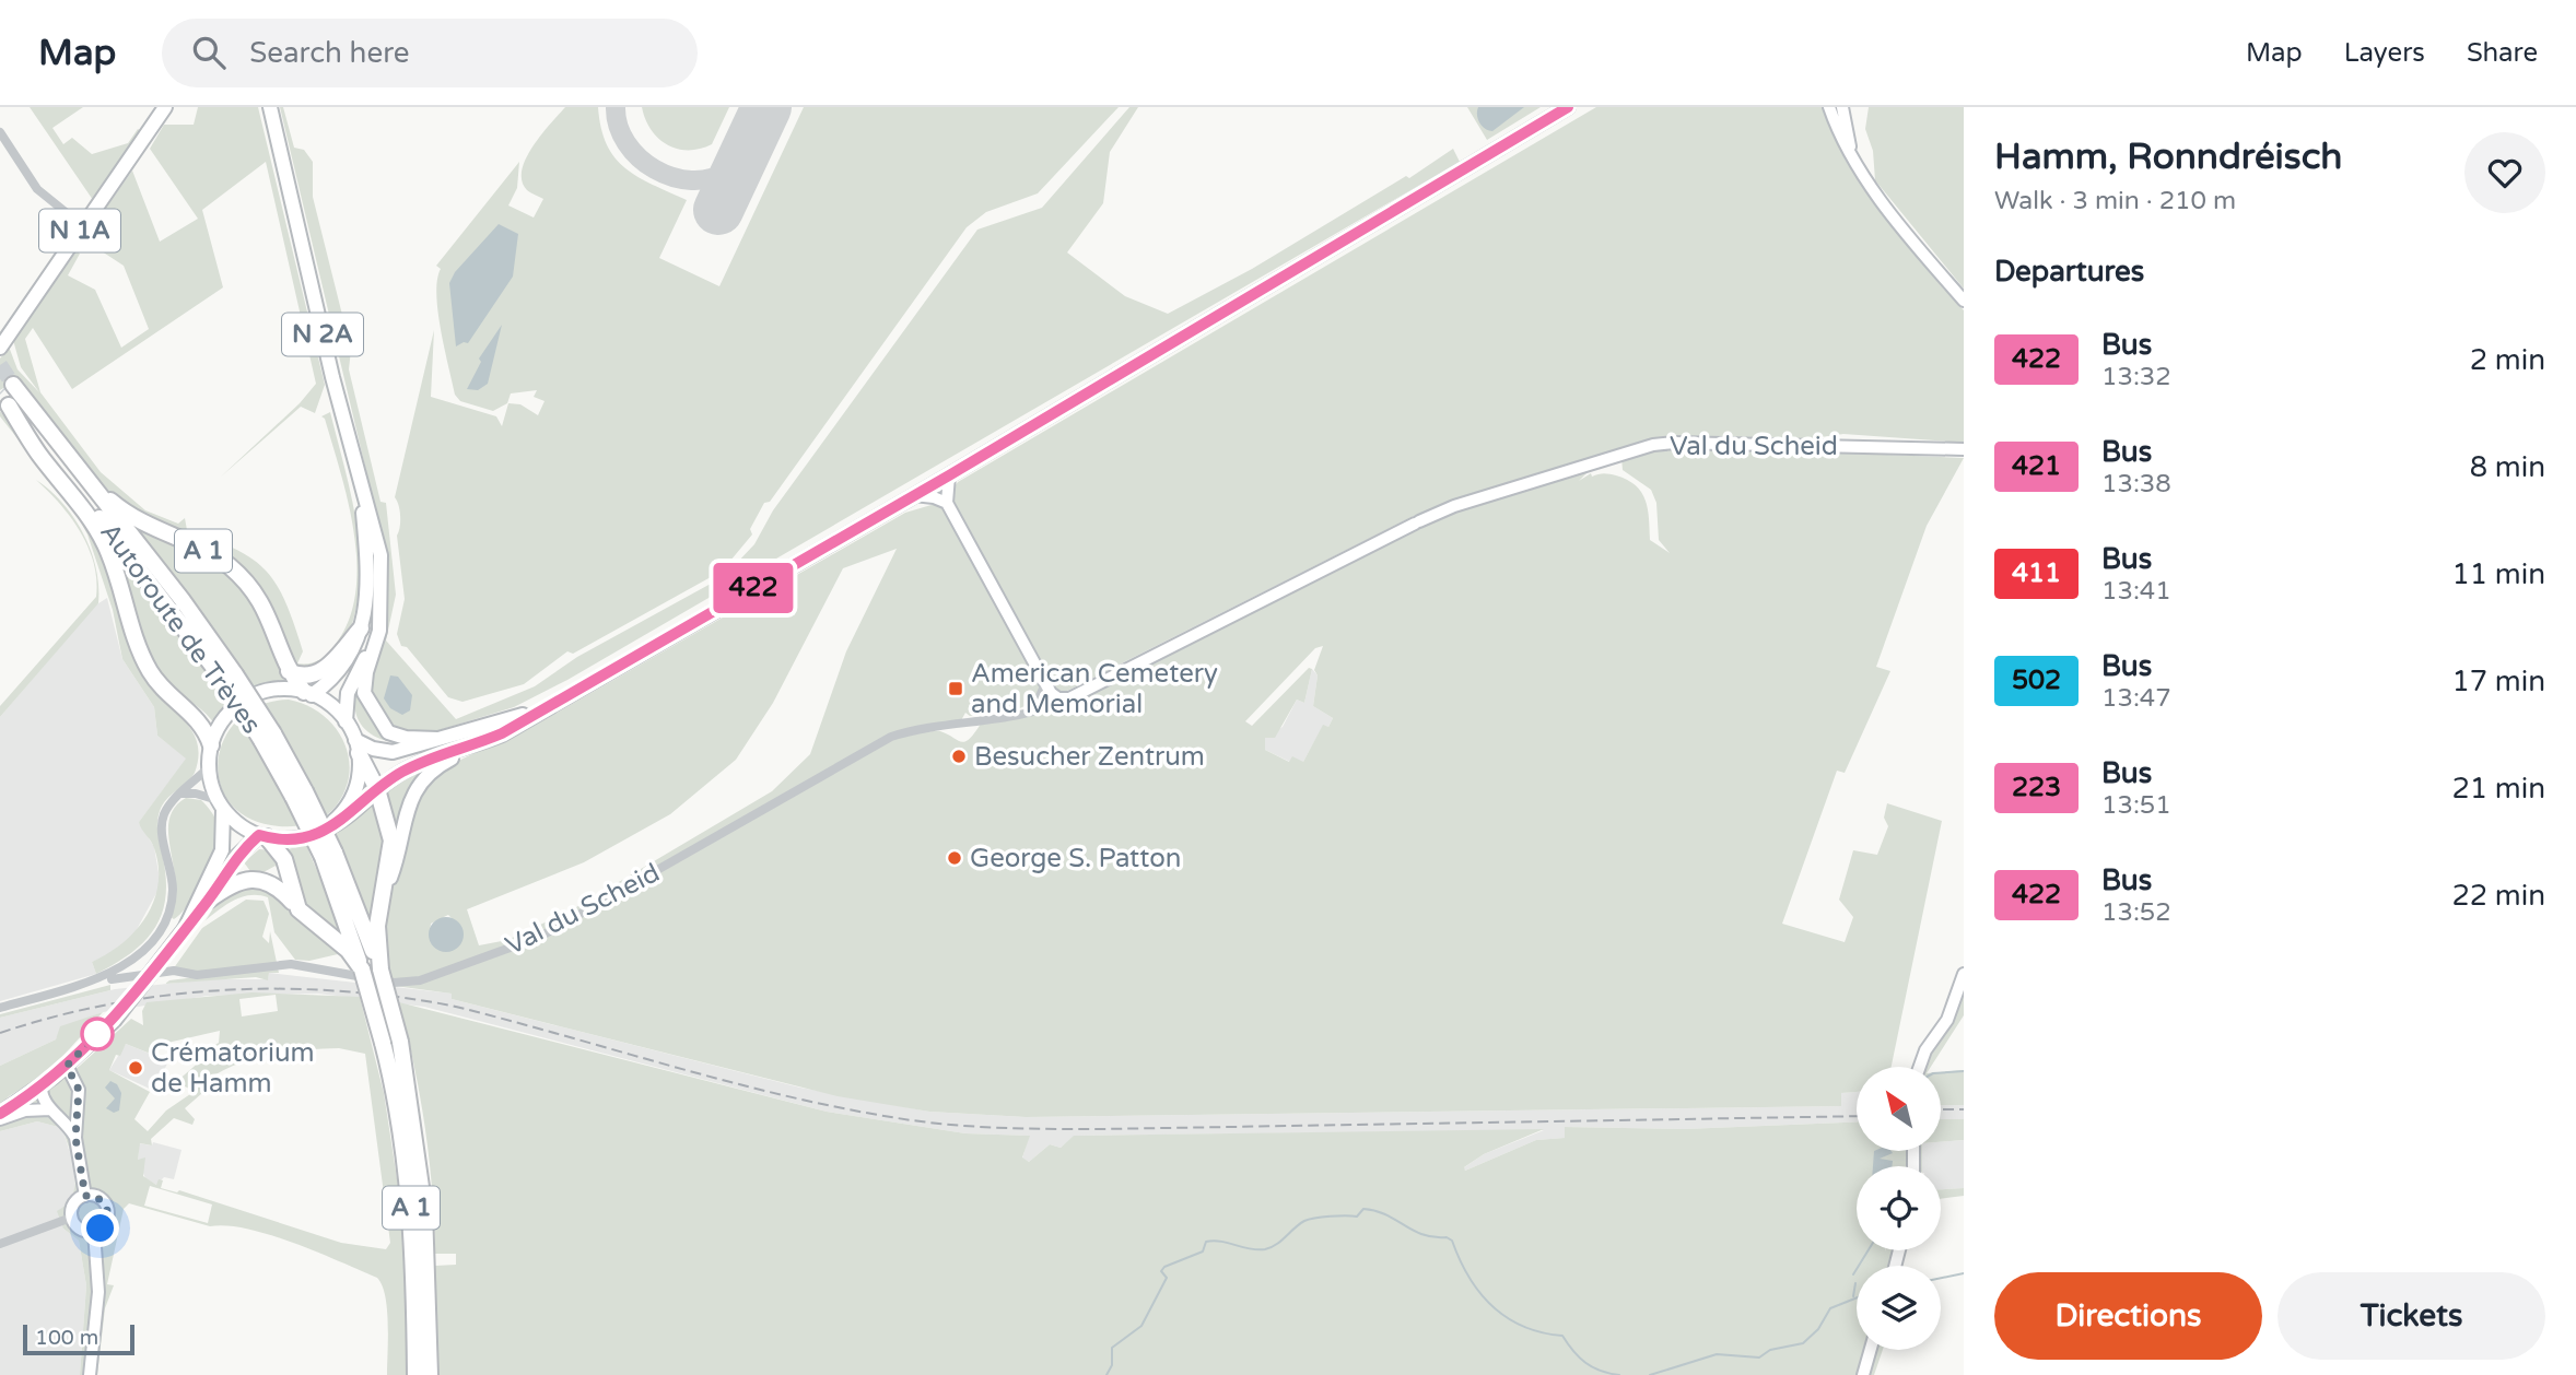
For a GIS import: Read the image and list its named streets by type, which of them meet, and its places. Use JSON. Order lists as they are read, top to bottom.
{
  "streets": {
    "highway": ["A 1", "Autoroute de Trèves"],
    "main road": ["N 1A", "N 2A", "Val du Scheid"]
  },
  "crossings": [
    ["N 2A", "A 1"],
    ["A 1", "Autoroute de Trèves"]
  ],
  "places": {
    "transit": ["American Cemetery and Memorial"],
    "other": ["Besucher Zentrum", "George S. Patton", "Crématorium de Hamm"]
  },
  "lines": ["bus line 422"],
  "scale_bar": "100 m",
  "north": "top left",
  "page": {
    "header": "Map",
    "search": "Search here",
    "nav": ["Map", "Layers", "Share"],
    "on_map": "422",
    "heading": [
      ["Hamm, Ronndréisch", "Walk · 3 min · 210 m"],
      "Departures"
    ],
    "list": [
      {
        "mark": "422",
        "name": "Bus",
        "note": "13:32",
        "value": "2 min"
      },
      {
        "mark": "421",
        "name": "Bus",
        "note": "13:38",
        "value": "8 min"
      },
      {
        "mark": "411",
        "name": "Bus",
        "note": "13:41",
        "value": "11 min"
      },
      {
        "mark": "502",
        "name": "Bus",
        "note": "13:47",
        "value": "17 min"
      },
      {
        "mark": "223",
        "name": "Bus",
        "note": "13:51",
        "value": "21 min"
      },
      {
        "mark": "422",
        "name": "Bus",
        "note": "13:52",
        "value": "22 min"
      }
    ],
    "buttons": ["Directions", "Tickets"],
    "scale": "100 m"
  }
}
